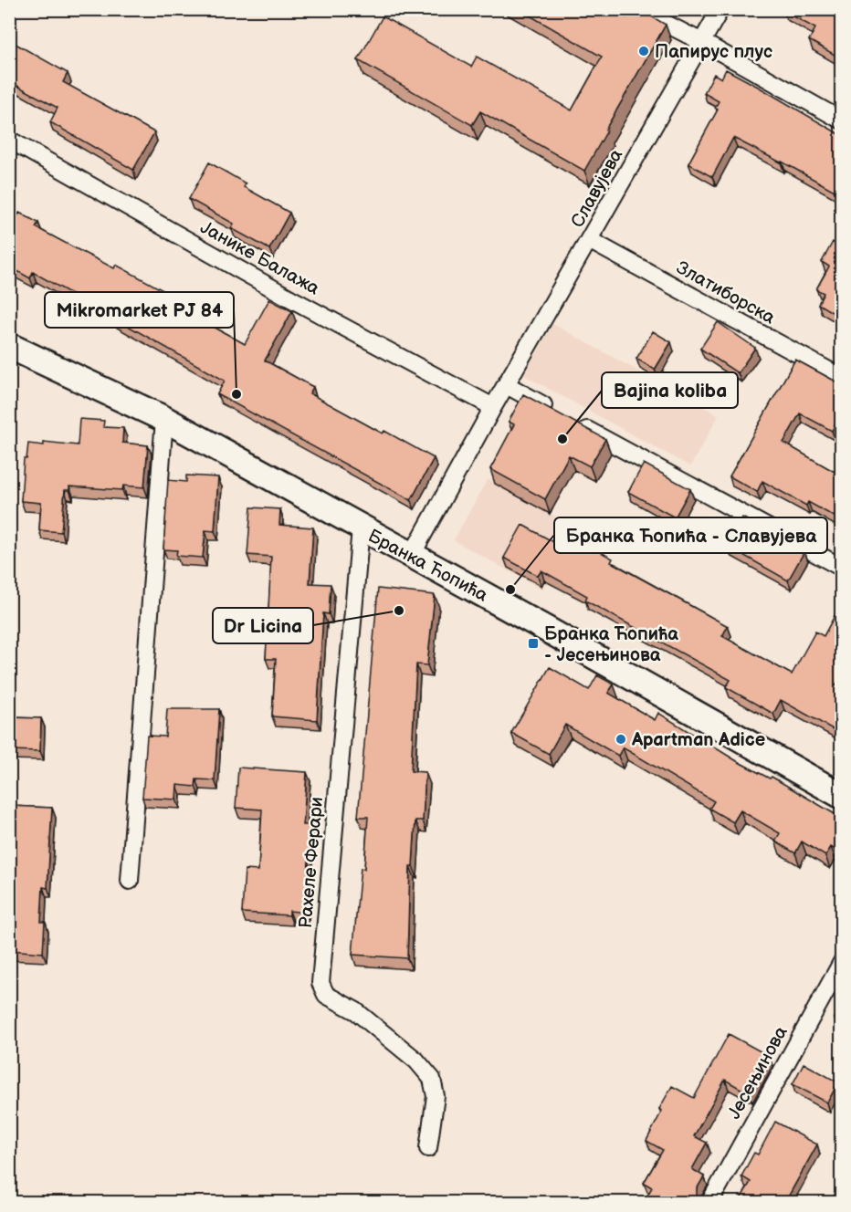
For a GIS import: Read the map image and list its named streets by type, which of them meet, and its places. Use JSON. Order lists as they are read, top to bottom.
{
  "streets": {
    "street": [
      "Славујева",
      "Јанике Балажа",
      "Златиборска",
      "Бранка Ћопића",
      "Рахеле Ферари",
      "Јесењинова"
    ]
  },
  "crossings": [
    ["Славујева", "Јанике Балажа"],
    ["Славујева", "Златиборска"],
    ["Славујева", "Бранка Ћопића"],
    ["Бранка Ћопића", "Рахеле Ферари"]
  ],
  "places": {
    "other": [
      "Папирус плус",
      "Mikromarket PJ 84",
      "Bajina koliba",
      "Бранка Ћопића - Славујева",
      "Dr Licina",
      "Apartman Adice"
    ],
    "transit": ["Бранка Ћопића - Јесењинова"]
  }
}
